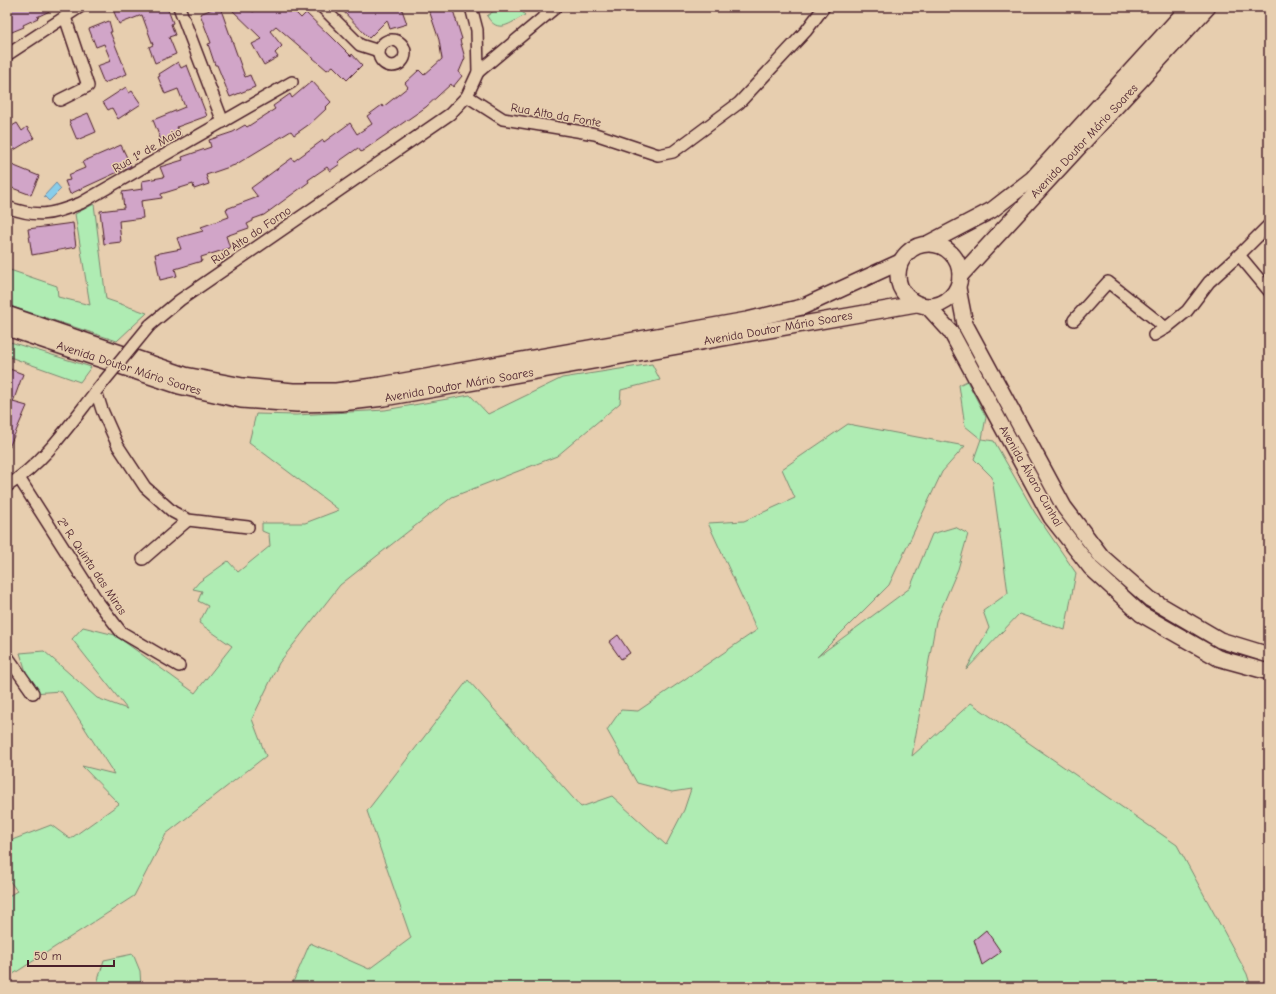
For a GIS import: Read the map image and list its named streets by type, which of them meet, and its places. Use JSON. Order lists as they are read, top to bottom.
{
  "streets": {
    "main road": ["Avenida Doutor Mário Soares", "Avenida Álvaro Cunhal"],
    "street": [
      "Rua Alto da Fonte",
      "Rua 1º de Maio",
      "Rua Alto do Forno",
      "2ª R. Quinta das Miras"
    ]
  },
  "crossings": [
    ["Rua Alto da Fonte", "Rua Alto do Forno"],
    ["Avenida Doutor Mário Soares", "Avenida Álvaro Cunhal"],
    ["Rua Alto do Forno", "2ª R. Quinta das Miras"]
  ],
  "scale_bar": "50 m"
}
